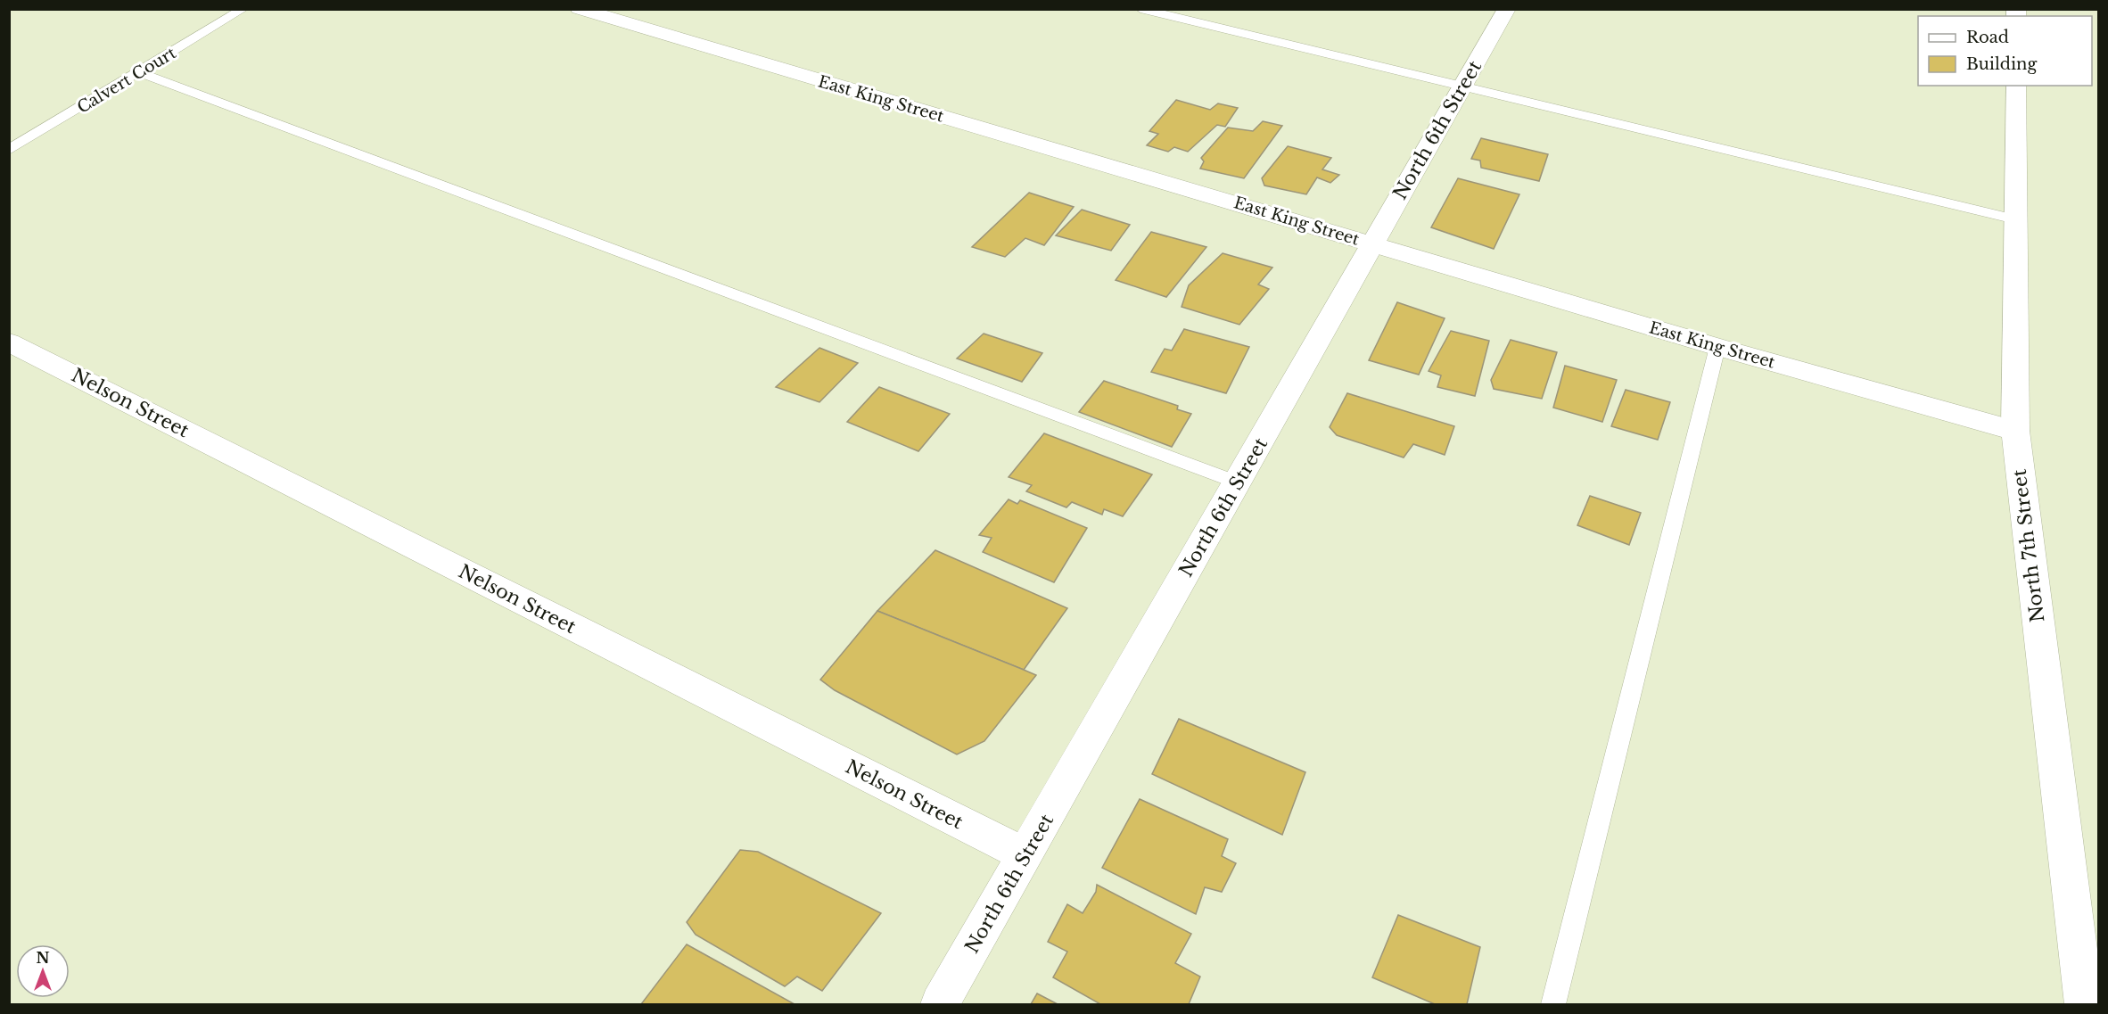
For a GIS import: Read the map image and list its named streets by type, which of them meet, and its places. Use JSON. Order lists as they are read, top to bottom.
{
  "streets": {
    "street": [
      "East King Street",
      "North 6th Street",
      "Nelson Street",
      "North 7th Street"
    ],
    "lane": ["Calvert Court"]
  },
  "crossings": [
    ["East King Street", "North 6th Street"],
    ["East King Street", "North 7th Street"],
    ["North 6th Street", "Nelson Street"]
  ],
  "legend": ["Road", "Building"],
  "north": "top"
}
